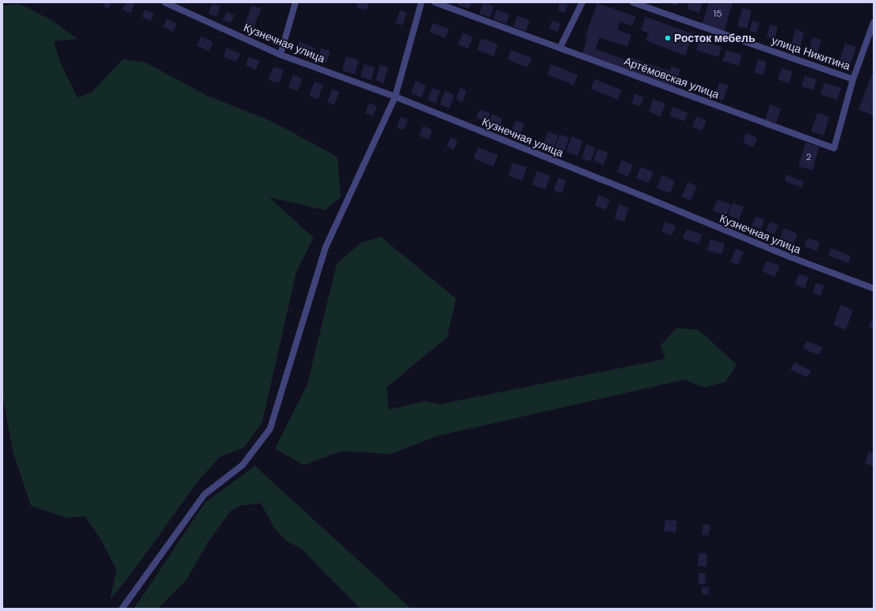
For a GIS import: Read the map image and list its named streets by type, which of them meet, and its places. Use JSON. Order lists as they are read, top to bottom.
{
  "streets": {
    "street": ["Кузнечная улица", "улица Никитина", "Артёмовская улица"]
  },
  "crossings": [
    ["улица Никитина", "Артёмовская улица"]
  ],
  "places": ["Росток мебель"],
  "house_numbers": ["15", "2"]
}
